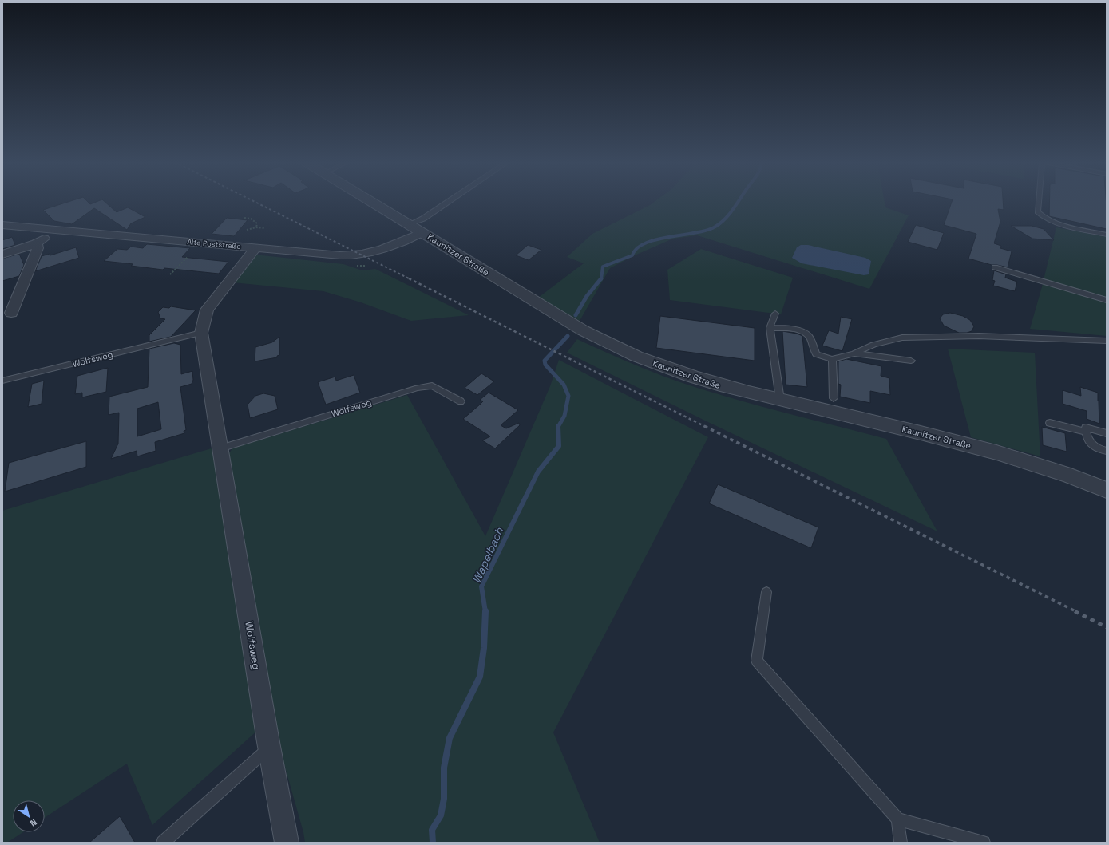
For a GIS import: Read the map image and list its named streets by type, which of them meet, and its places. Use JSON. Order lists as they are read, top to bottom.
{
  "streets": {
    "street": ["Alte Poststraße", "Kaunitzer Straße", "Wolfsweg"]
  },
  "crossings": [
    ["Alte Poststraße", "Kaunitzer Straße"],
    ["Alte Poststraße", "Wolfsweg"]
  ],
  "water": ["Wapelbach"],
  "north": "bottom right"
}
